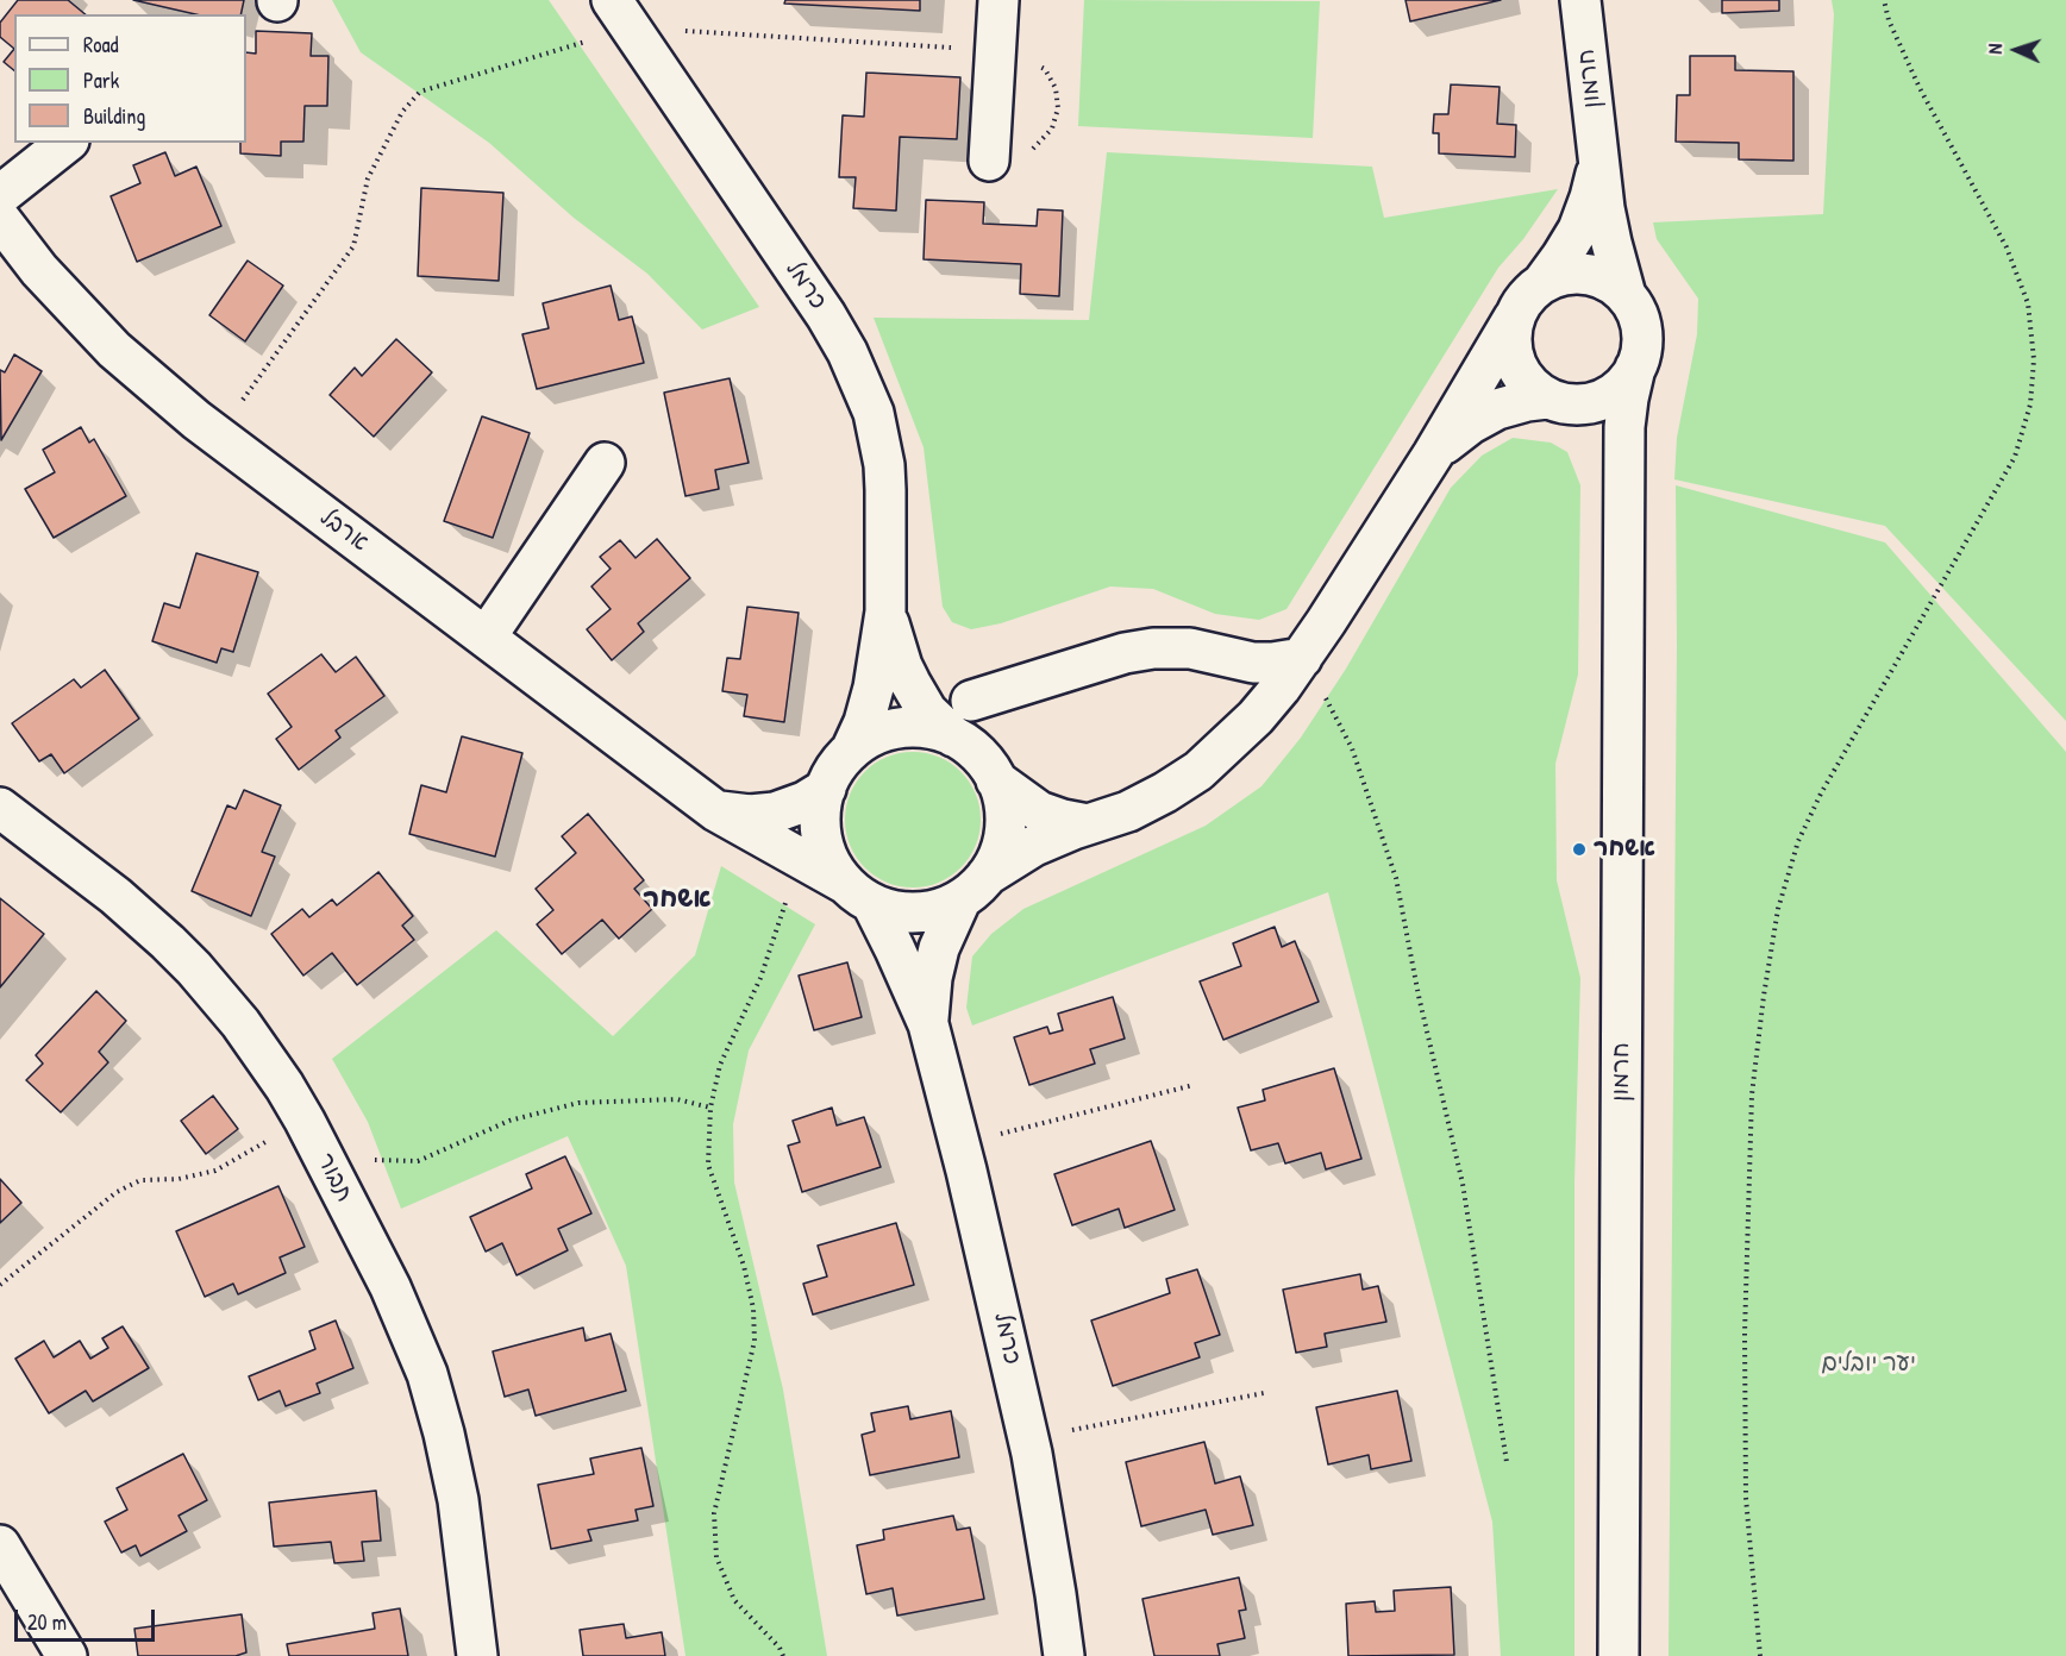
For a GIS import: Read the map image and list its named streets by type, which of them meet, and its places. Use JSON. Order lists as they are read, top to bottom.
{
  "streets": {
    "street": [
      "חרמון",
      "כרמל",
      "ארבל",
      "תבור"
    ]
  },
  "districts": ["אשחר"],
  "parks": ["יער יובלים"],
  "places": ["אשחר"],
  "legend": ["Road", "Park", "Building"],
  "scale_bar": "20 m",
  "north": "left"
}
